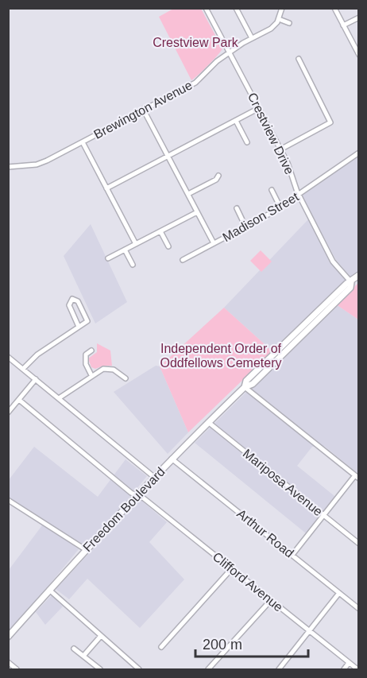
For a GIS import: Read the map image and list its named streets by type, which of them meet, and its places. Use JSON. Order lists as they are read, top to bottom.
{
  "streets": {
    "main road": ["Freedom Boulevard"],
    "street": [
      "Brewington Avenue",
      "Crestview Drive",
      "Madison Street",
      "Mariposa Avenue",
      "Arthur Road",
      "Clifford Avenue"
    ]
  },
  "crossings": [
    ["Brewington Avenue", "Crestview Drive"],
    ["Crestview Drive", "Madison Street"],
    ["Crestview Drive", "Freedom Boulevard"],
    ["Mariposa Avenue", "Freedom Boulevard"],
    ["Freedom Boulevard", "Arthur Road"],
    ["Freedom Boulevard", "Clifford Avenue"]
  ],
  "parks": ["Crestview Park", "Independent Order of Oddfellows Cemetery"],
  "scale_bar": "200 m"
}
